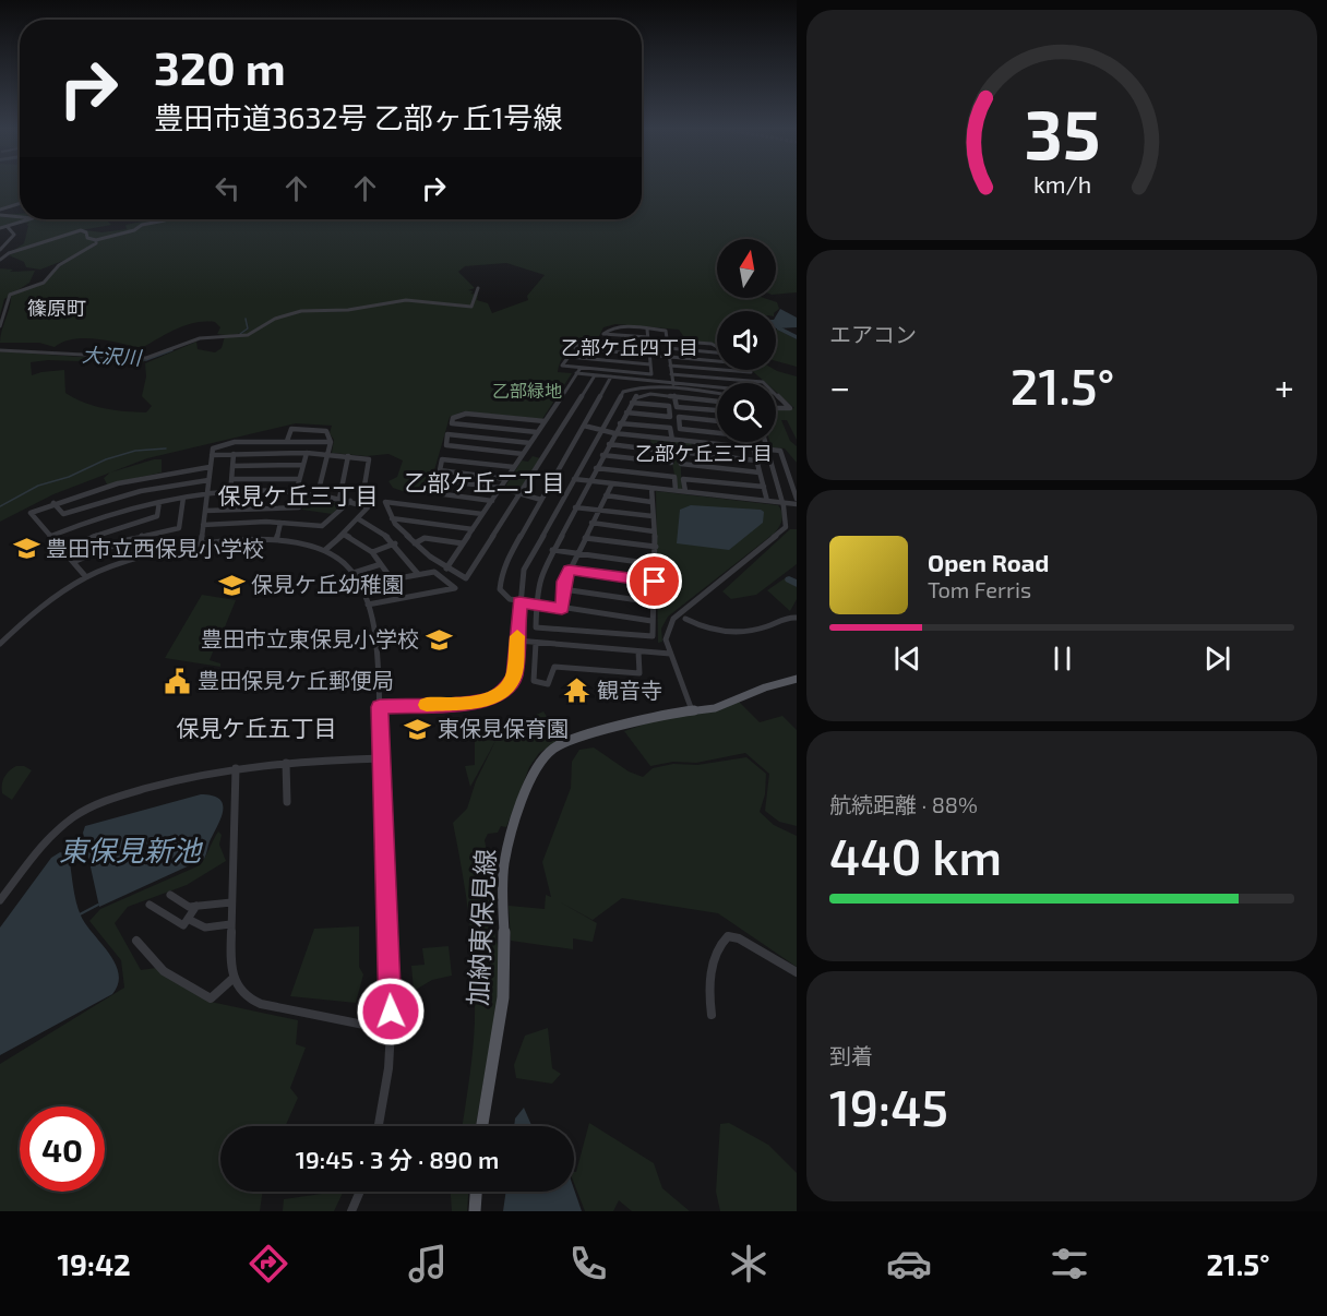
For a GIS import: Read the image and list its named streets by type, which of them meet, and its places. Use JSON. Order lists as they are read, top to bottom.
{
  "streets": {
    "main road": ["加納東保見線"]
  },
  "districts": [
    "篠原町",
    "乙部ケ丘四丁目",
    "乙部ケ丘三丁目",
    "乙部ケ丘二丁目",
    "保見ケ丘三丁目",
    "保見ケ丘五丁目"
  ],
  "water": ["大沢川", "東保見新池"],
  "parks": ["乙部緑地"],
  "places": {
    "school or university": [
      "豊田市立西保見小学校",
      "保見ケ丘幼稚園",
      "豊田市立東保見小学校",
      "東保見保育園"
    ],
    "public building": ["豊田保見ケ丘郵便局"],
    "temple": ["観音寺"]
  },
  "north": "top",
  "page": {
    "turn": ["320 m", "豊田市道3632号 乙部ヶ丘1号線"],
    "tile": [
      "エアコン",
      ["航続距離 · 88%", "440 km"],
      ["到着", "19:45"]
    ],
    "heat": ["−", "21.5°", "+"],
    "song": ["Open Road", "Tom Ferris"],
    "limit": "40",
    "trip": "19:45 · 3 分 · 890 m",
    "tabs": ["19:42", "21.5°"],
    "gauge": ["35", "km/h"]
  }
}
